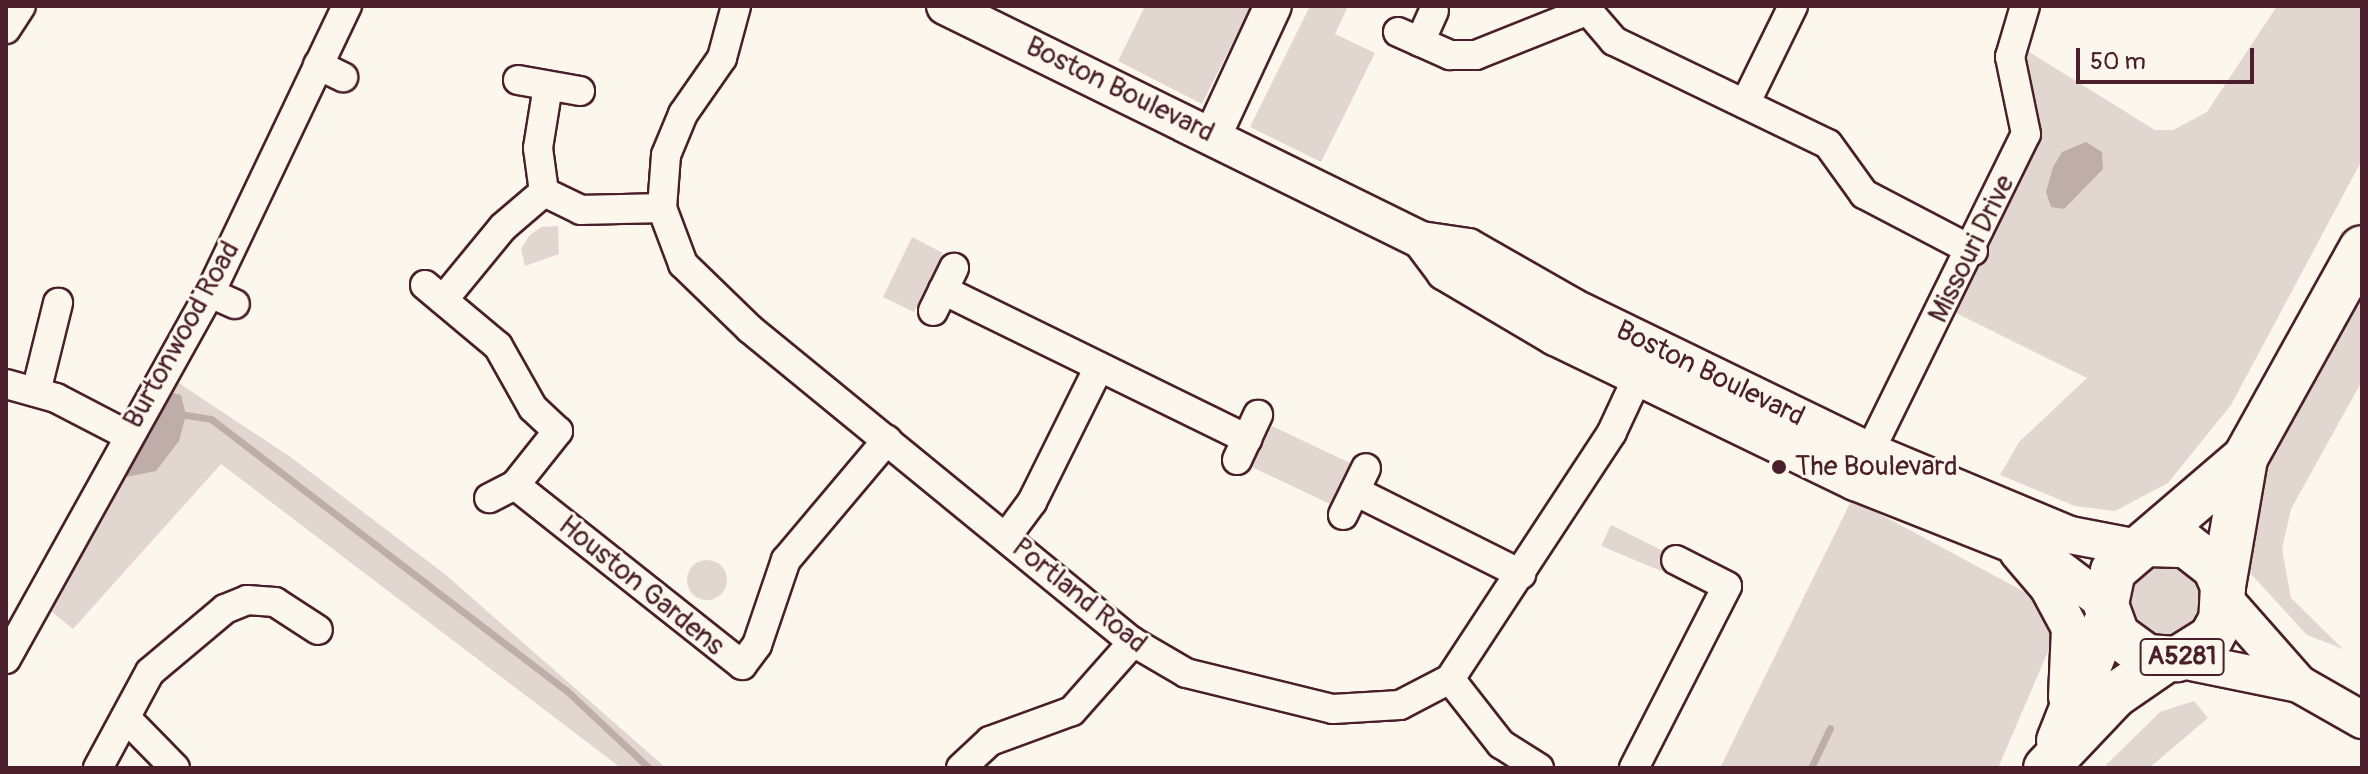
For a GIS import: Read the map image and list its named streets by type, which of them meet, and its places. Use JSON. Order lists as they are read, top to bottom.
{
  "streets": {
    "main road": ["A5281"],
    "street": [
      "Boston Boulevard",
      "Missouri Drive",
      "Burtonwood Road",
      "Houston Gardens",
      "Portland Road"
    ]
  },
  "crossings": [
    ["Boston Boulevard", "Missouri Drive"],
    ["Boston Boulevard", "Portland Road"],
    ["Boston Boulevard", "A5281"],
    ["Houston Gardens", "Portland Road"]
  ],
  "places": ["The Boulevard"],
  "scale_bar": "50 m"
}
